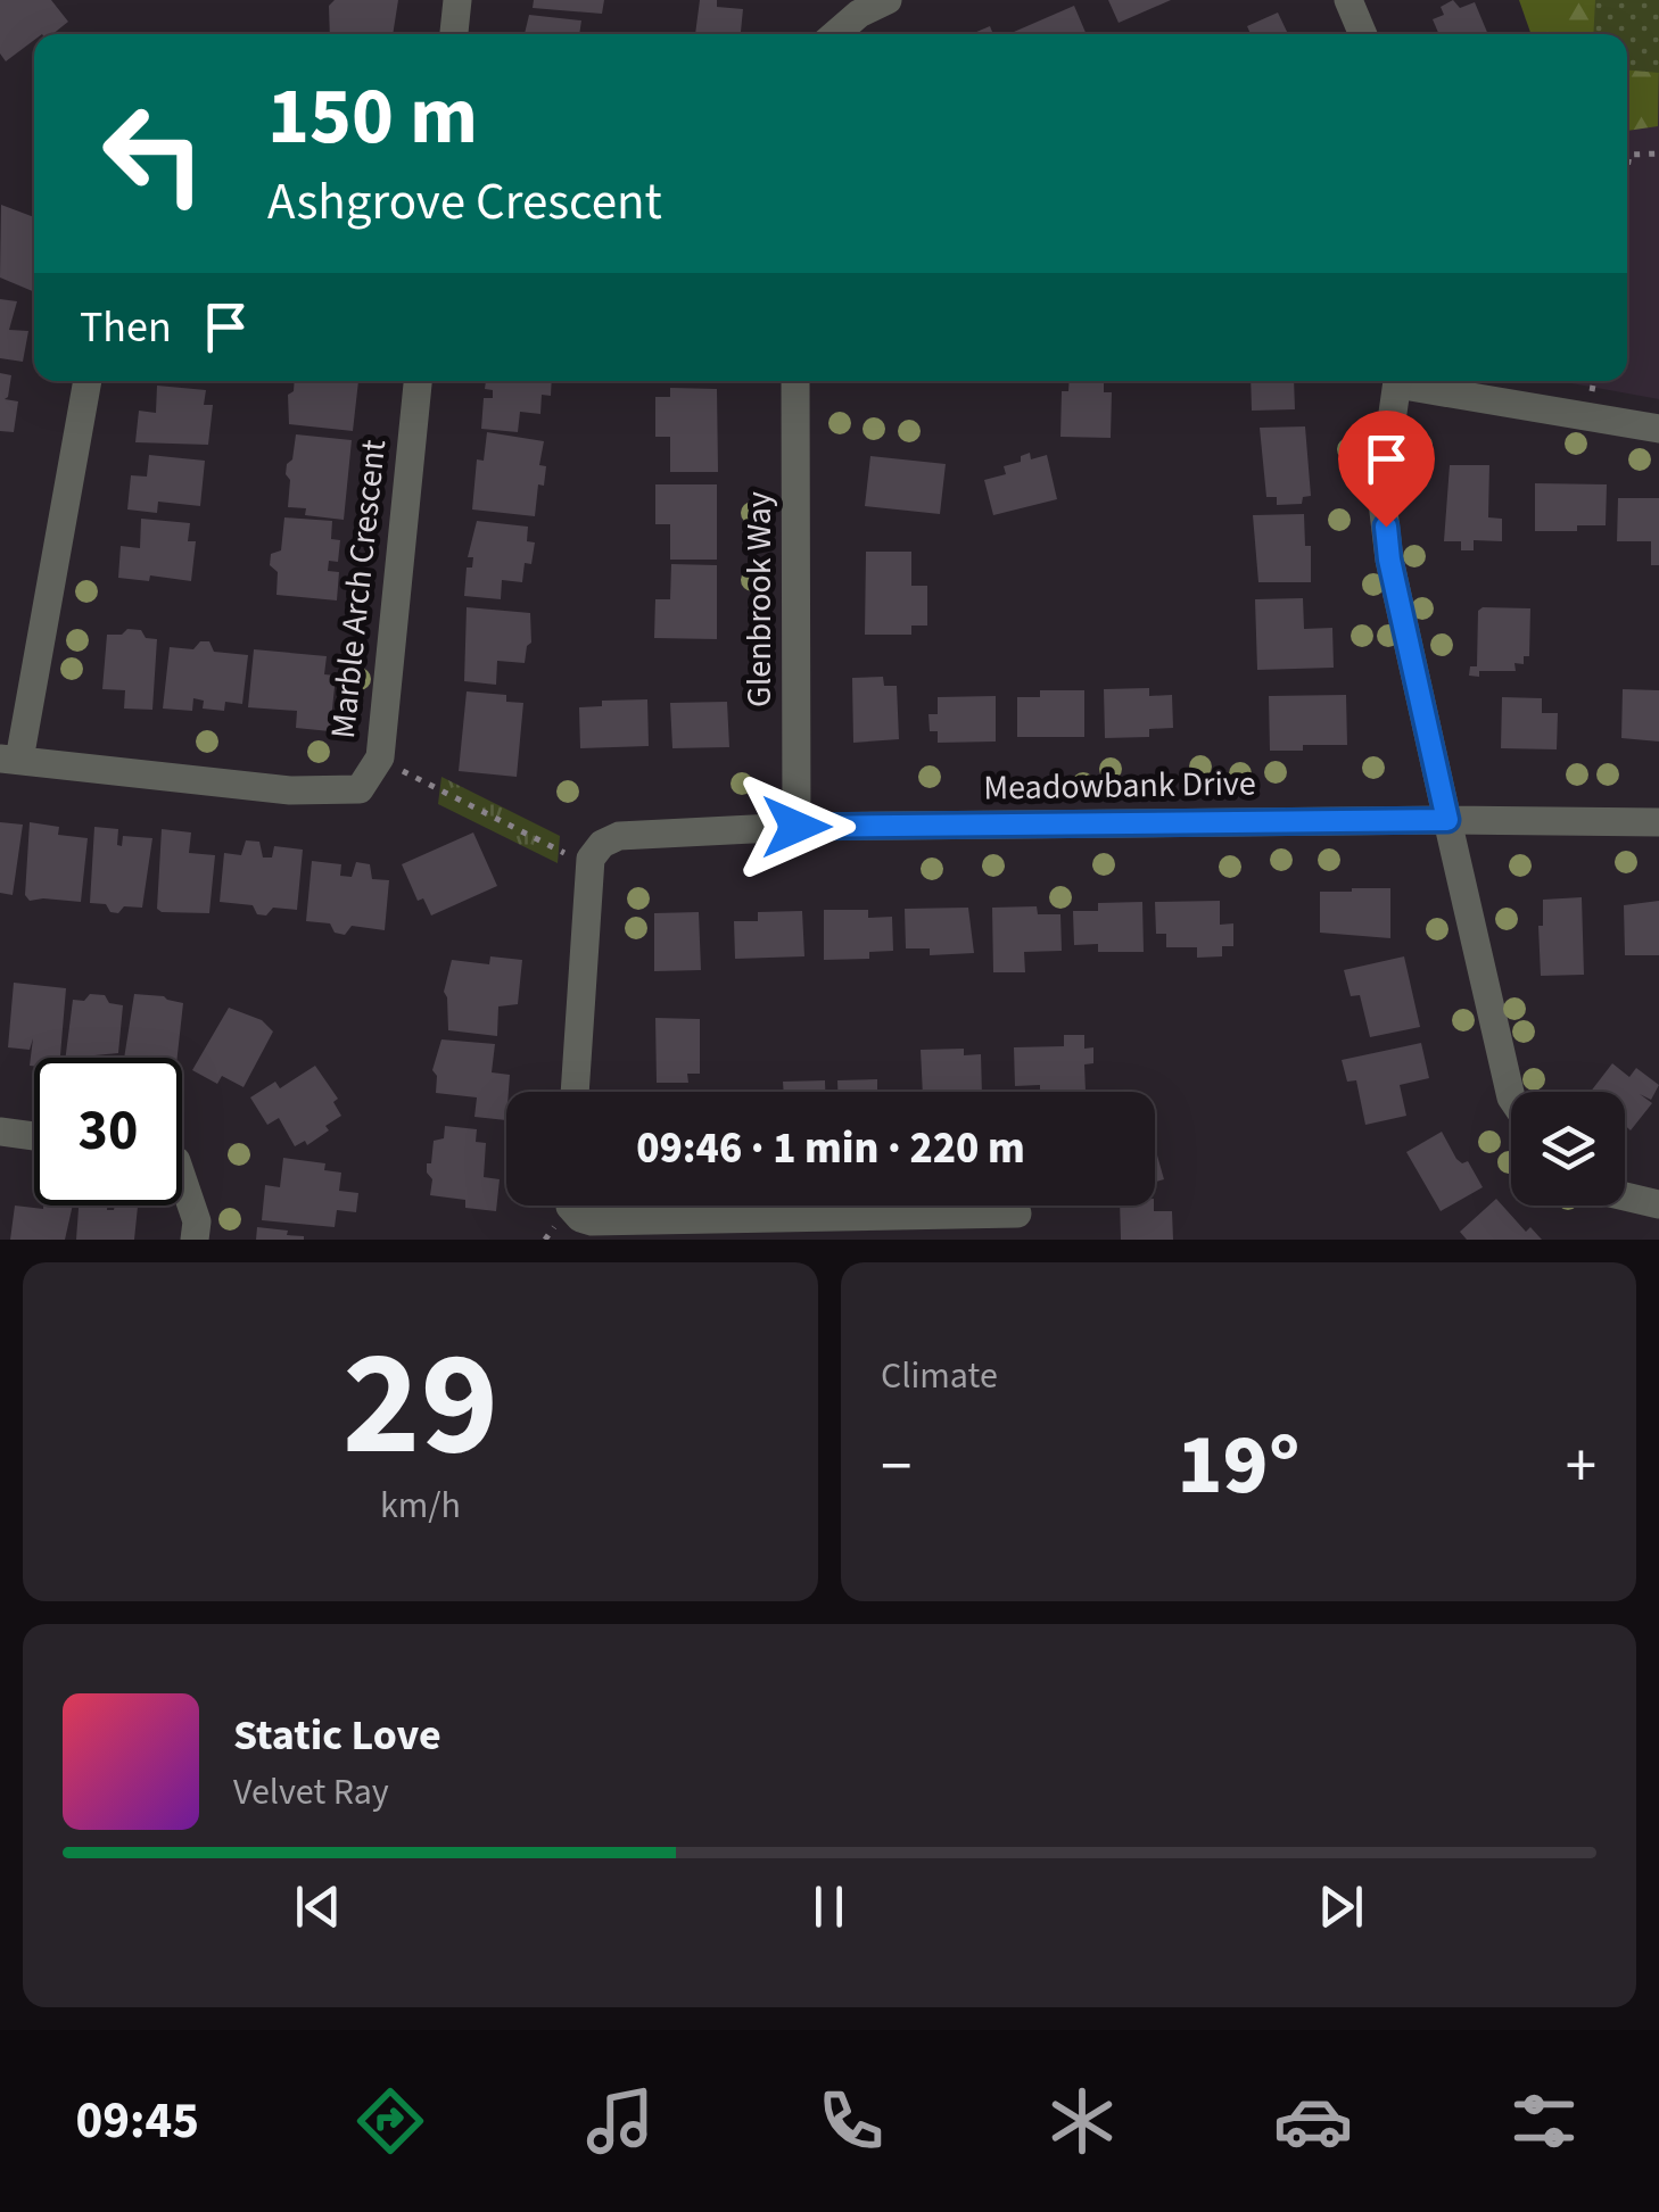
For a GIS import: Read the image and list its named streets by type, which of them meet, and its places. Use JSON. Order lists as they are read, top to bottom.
{
  "streets": {
    "street": ["Marble Arch Crescent", "Glenbrook Way", "Meadowbank Drive"]
  },
  "crossings": [
    ["Glenbrook Way", "Meadowbank Drive"]
  ],
  "page": {
    "turn": ["150 m", "Ashgrove Crescent"],
    "then": "Then",
    "limit": "30",
    "trip": "09:46 · 1 min · 220 m",
    "tile": [
      ["29", "km/h"],
      "Climate"
    ],
    "heat": ["−", "19°", "+"],
    "song": ["Static Love", "Velvet Ray"],
    "tabs": "09:45"
  }
}
